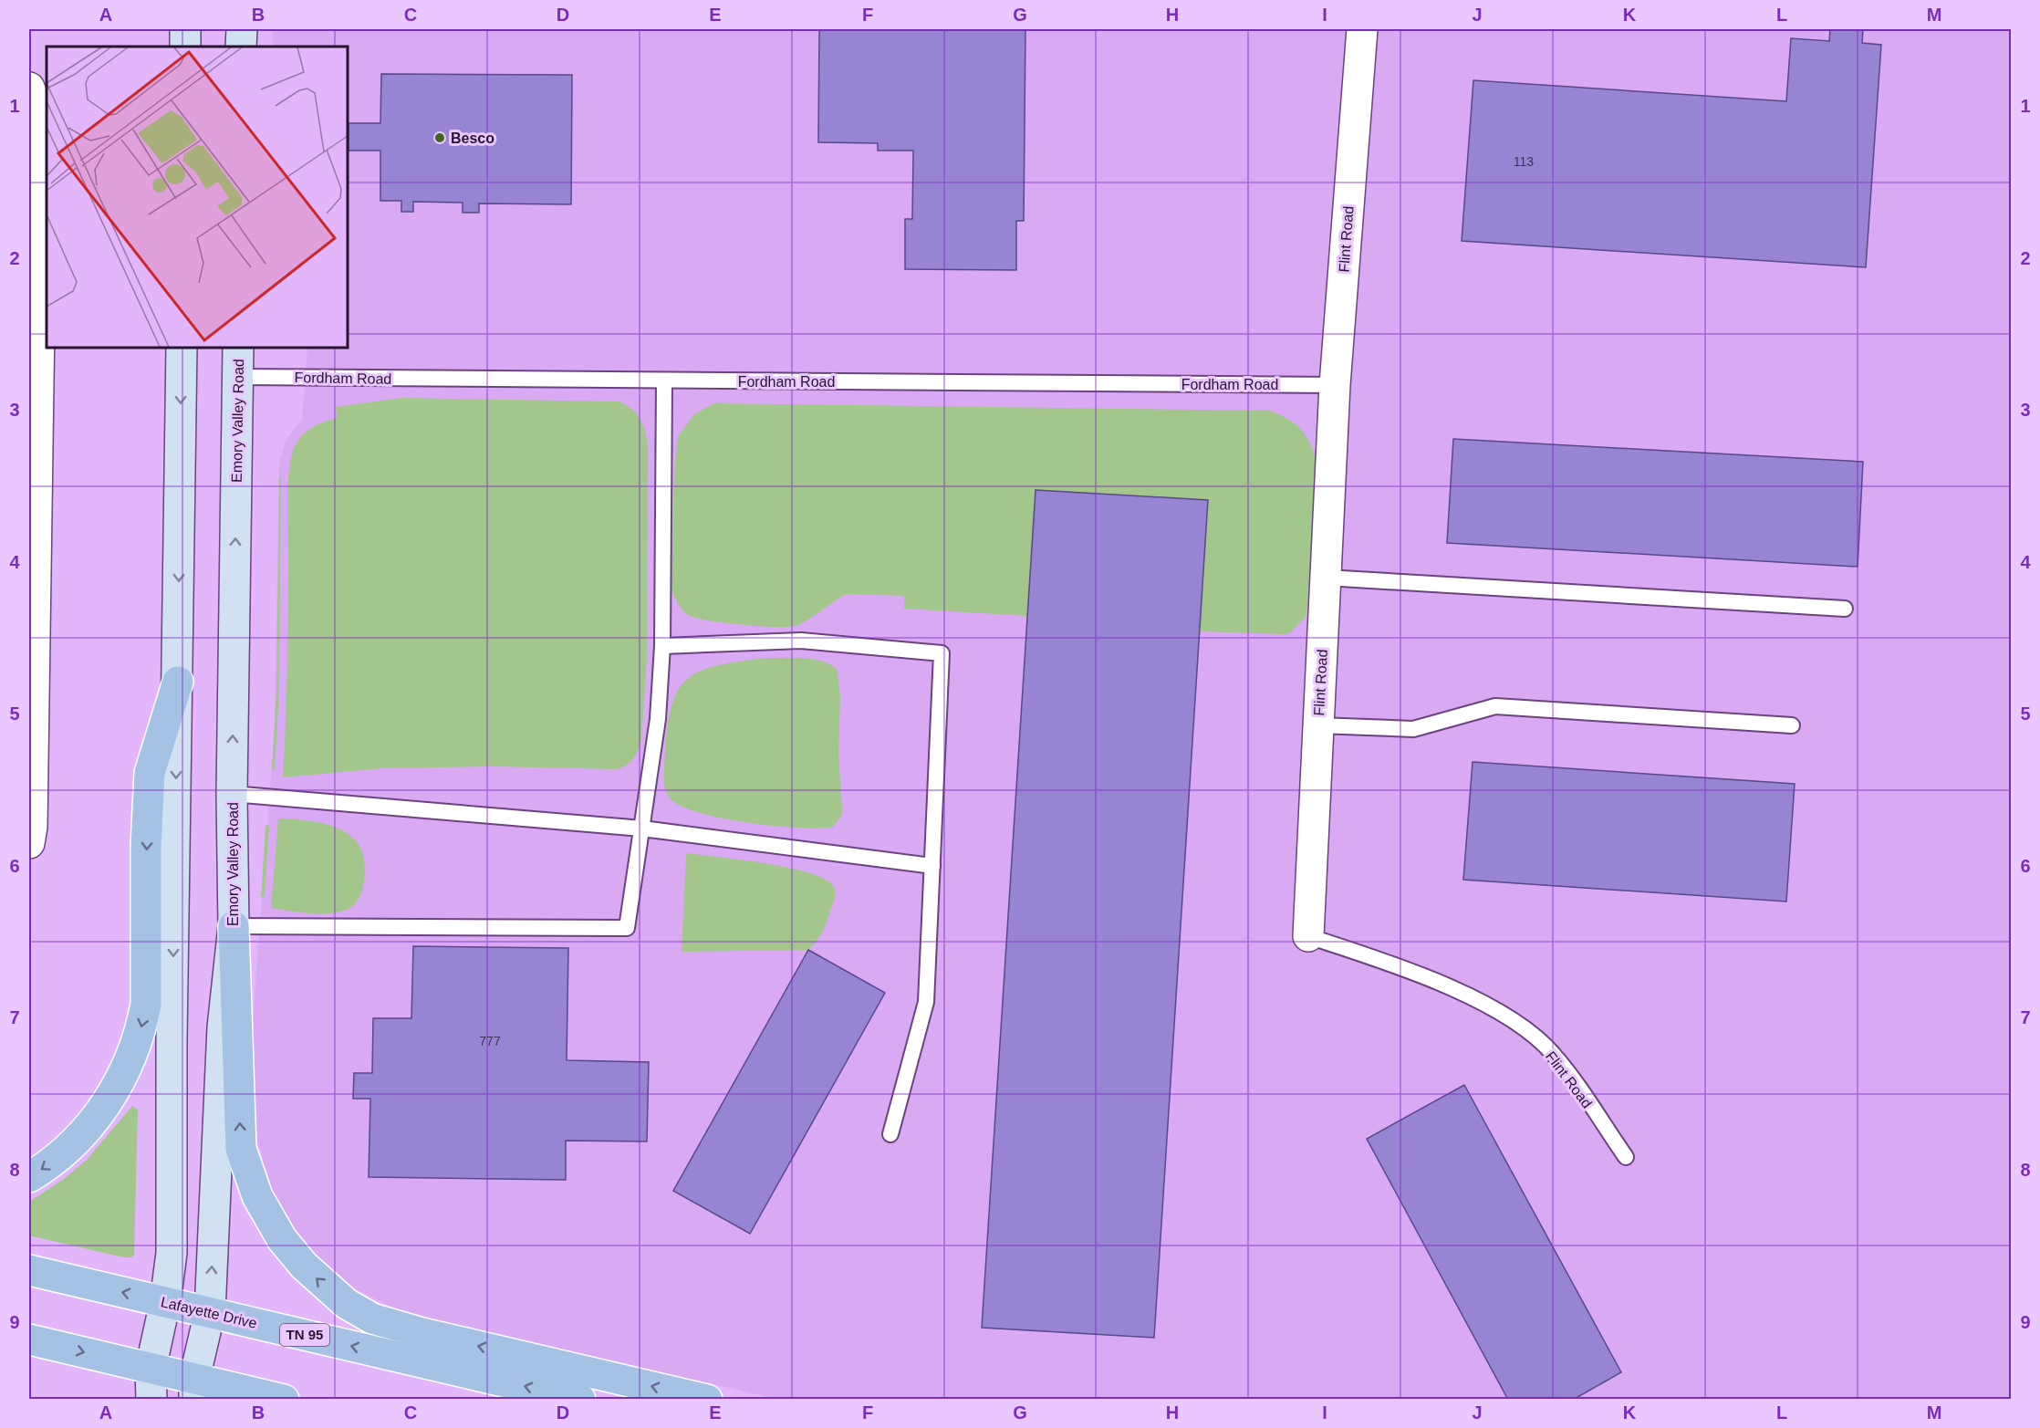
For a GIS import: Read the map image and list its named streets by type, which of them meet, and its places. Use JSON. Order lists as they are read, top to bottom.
{
  "streets": {
    "main road": ["Emory Valley Road", "Lafayette Drive", "TN 95"],
    "street": ["Flint Road"],
    "lane": ["Fordham Road"]
  },
  "crossings": [
    ["Flint Road", "Fordham Road"],
    ["Fordham Road", "Emory Valley Road"],
    ["Emory Valley Road", "Lafayette Drive"]
  ],
  "places": ["Besco"],
  "house_numbers": ["113", "777"],
  "grid": {
    "columns": [
      "A",
      "B",
      "C",
      "D",
      "E",
      "F",
      "G",
      "H",
      "I",
      "J",
      "K",
      "L",
      "M"
    ],
    "rows": [
      "1",
      "2",
      "3",
      "4",
      "5",
      "6",
      "7",
      "8",
      "9"
    ]
  }
}
